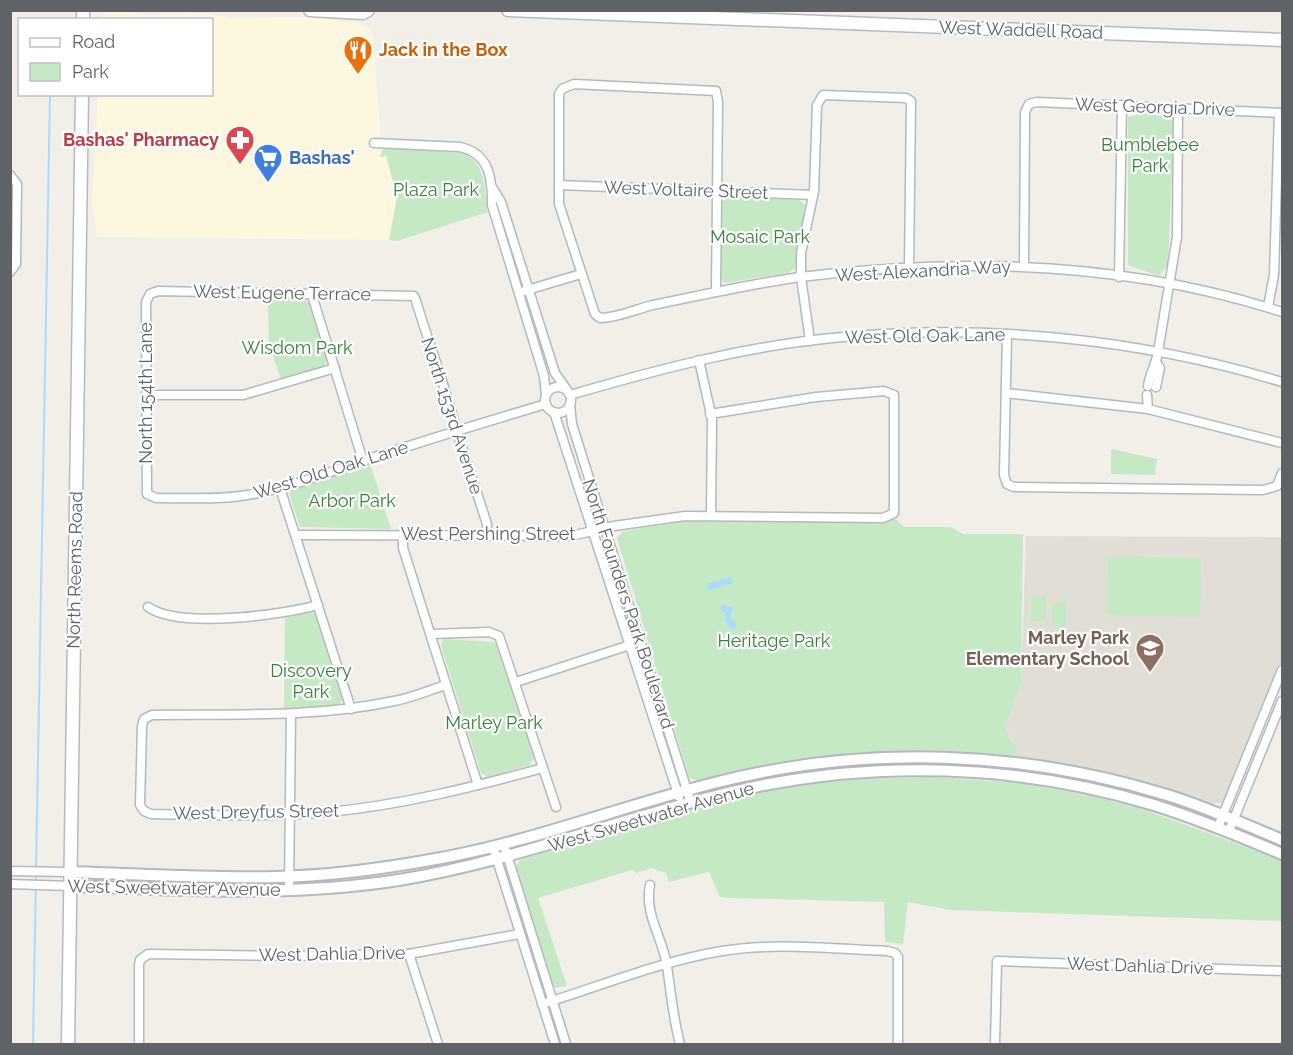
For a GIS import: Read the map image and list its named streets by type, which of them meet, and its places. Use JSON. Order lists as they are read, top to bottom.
{
  "streets": {
    "main road": ["West Waddell Road", "North Reems Road"],
    "street": [
      "West Georgia Drive",
      "West Voltaire Street",
      "West Alexandria Way",
      "West Eugene Terrace",
      "West Old Oak Lane",
      "North 154th Lane",
      "North 153rd Avenue",
      "West Pershing Street",
      "North Founders Park Boulevard",
      "West Dreyfus Street",
      "West Sweetwater Avenue",
      "West Dahlia Drive"
    ]
  },
  "crossings": [
    ["West Georgia Drive", "West Alexandria Way"],
    ["West Eugene Terrace", "North 154th Lane"],
    ["West Eugene Terrace", "North 153rd Avenue"],
    ["West Old Oak Lane", "North 154th Lane"],
    ["West Old Oak Lane", "North 153rd Avenue"],
    ["West Old Oak Lane", "North Founders Park Boulevard"],
    ["North 153rd Avenue", "West Pershing Street"],
    ["West Pershing Street", "North Founders Park Boulevard"],
    ["North Reems Road", "West Sweetwater Avenue"],
    ["North Founders Park Boulevard", "West Sweetwater Avenue"]
  ],
  "parks": [
    "Bumblebee Park",
    "Plaza Park",
    "Mosaic Park",
    "Wisdom Park",
    "Arbor Park",
    "Heritage Park",
    "Discovery Park",
    "Marley Park"
  ],
  "places": {
    "restaurant": ["Jack in the Box"],
    "pharmacy": ["Bashas' Pharmacy"],
    "supermarket": ["Bashas'"],
    "school or university": ["Marley Park Elementary School"]
  },
  "legend": ["Road", "Park"]
}
